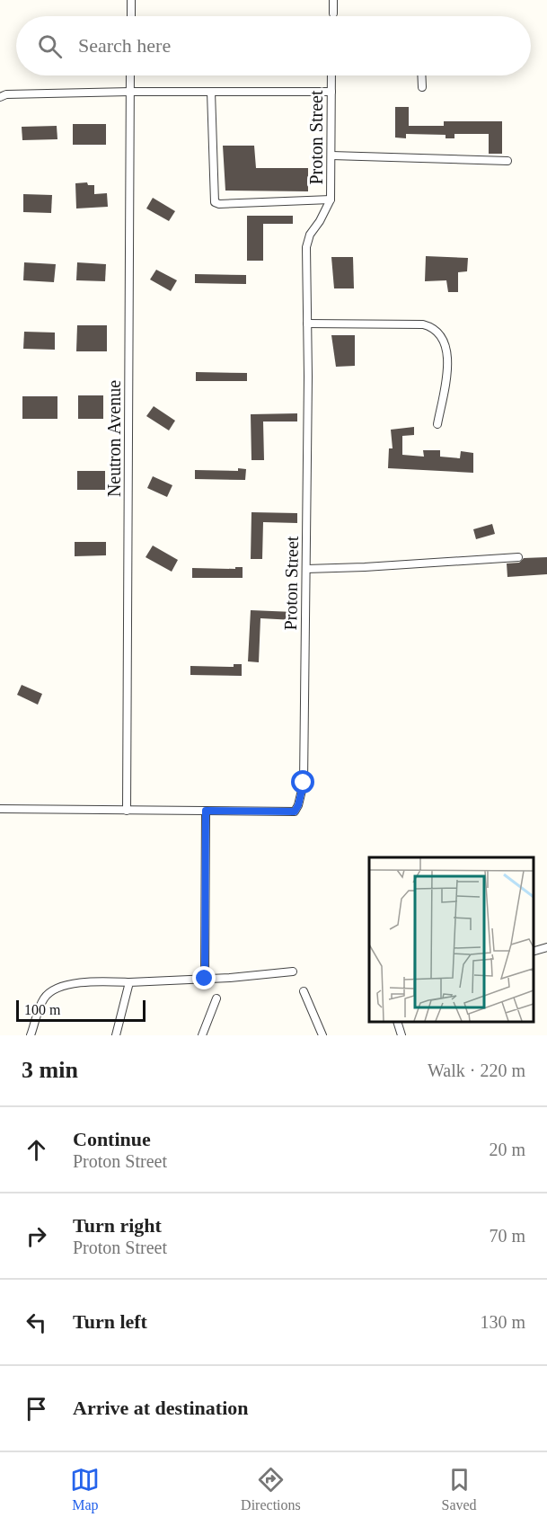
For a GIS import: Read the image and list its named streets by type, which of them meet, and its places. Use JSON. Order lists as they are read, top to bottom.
{
  "streets": {
    "street": ["Proton Street", "Neutron Avenue"]
  },
  "crossings": [
    ["Proton Street", "Neutron Avenue"]
  ],
  "scale_bar": "100 m",
  "page": {
    "search": "Search here",
    "scale": "100 m",
    "heading": ["3 min", "Walk · 220 m"],
    "list": [
      ["Continue", "Proton Street", "20 m"],
      ["Turn right", "Proton Street", "70 m"],
      ["Turn left", "130 m"],
      "Arrive at destination"
    ],
    "nav": ["Map", "Directions", "Saved"]
  }
}
